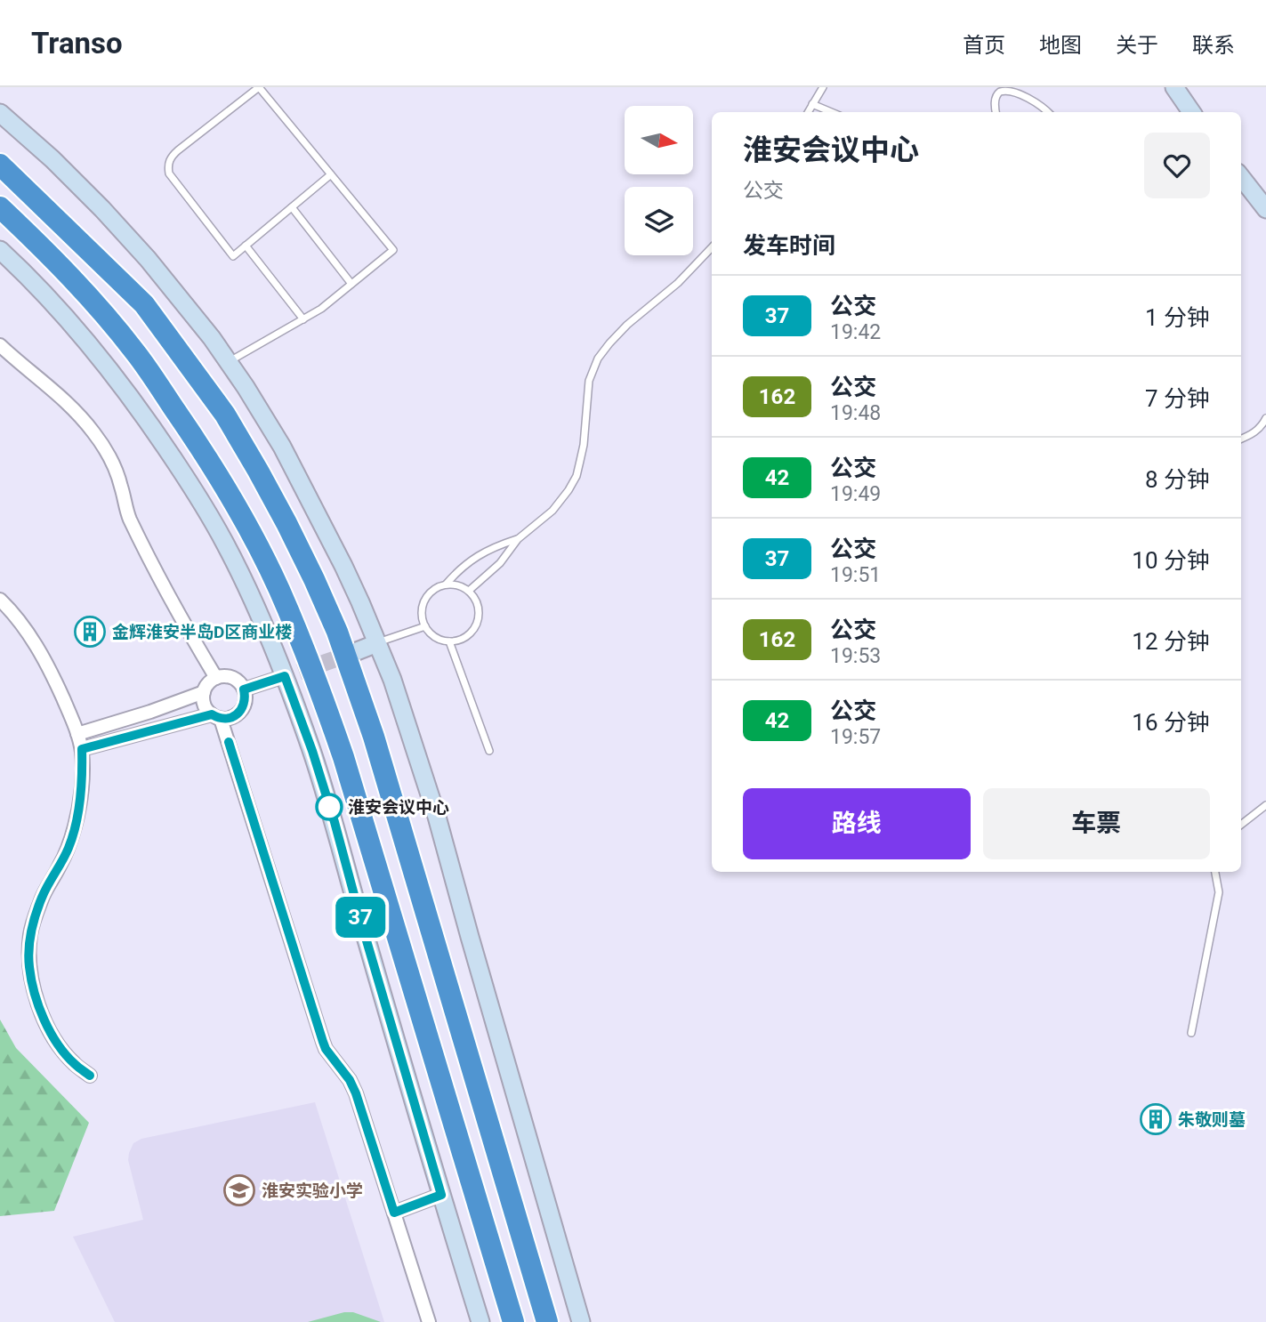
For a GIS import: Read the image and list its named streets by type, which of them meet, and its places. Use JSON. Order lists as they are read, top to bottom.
{
  "places": {
    "building": ["金辉淮安半岛D区商业楼", "朱敬则墓"],
    "other": ["淮安会议中心"],
    "school or university": ["淮安实验小学"]
  },
  "lines": ["bus line 37"],
  "north": "right",
  "page": {
    "header": "Transo",
    "nav": [
      "首页",
      "地图",
      "关于",
      "联系"
    ],
    "on_map": "37",
    "heading": [
      ["淮安会议中心", "公交"],
      "发车时间"
    ],
    "list": [
      {
        "mark": "37",
        "name": "公交",
        "note": "19:42",
        "value": "1 分钟"
      },
      {
        "mark": "162",
        "name": "公交",
        "note": "19:48",
        "value": "7 分钟"
      },
      {
        "mark": "42",
        "name": "公交",
        "note": "19:49",
        "value": "8 分钟"
      },
      {
        "mark": "37",
        "name": "公交",
        "note": "19:51",
        "value": "10 分钟"
      },
      {
        "mark": "162",
        "name": "公交",
        "note": "19:53",
        "value": "12 分钟"
      },
      {
        "mark": "42",
        "name": "公交",
        "note": "19:57",
        "value": "16 分钟"
      }
    ],
    "buttons": ["路线", "车票"]
  }
}
